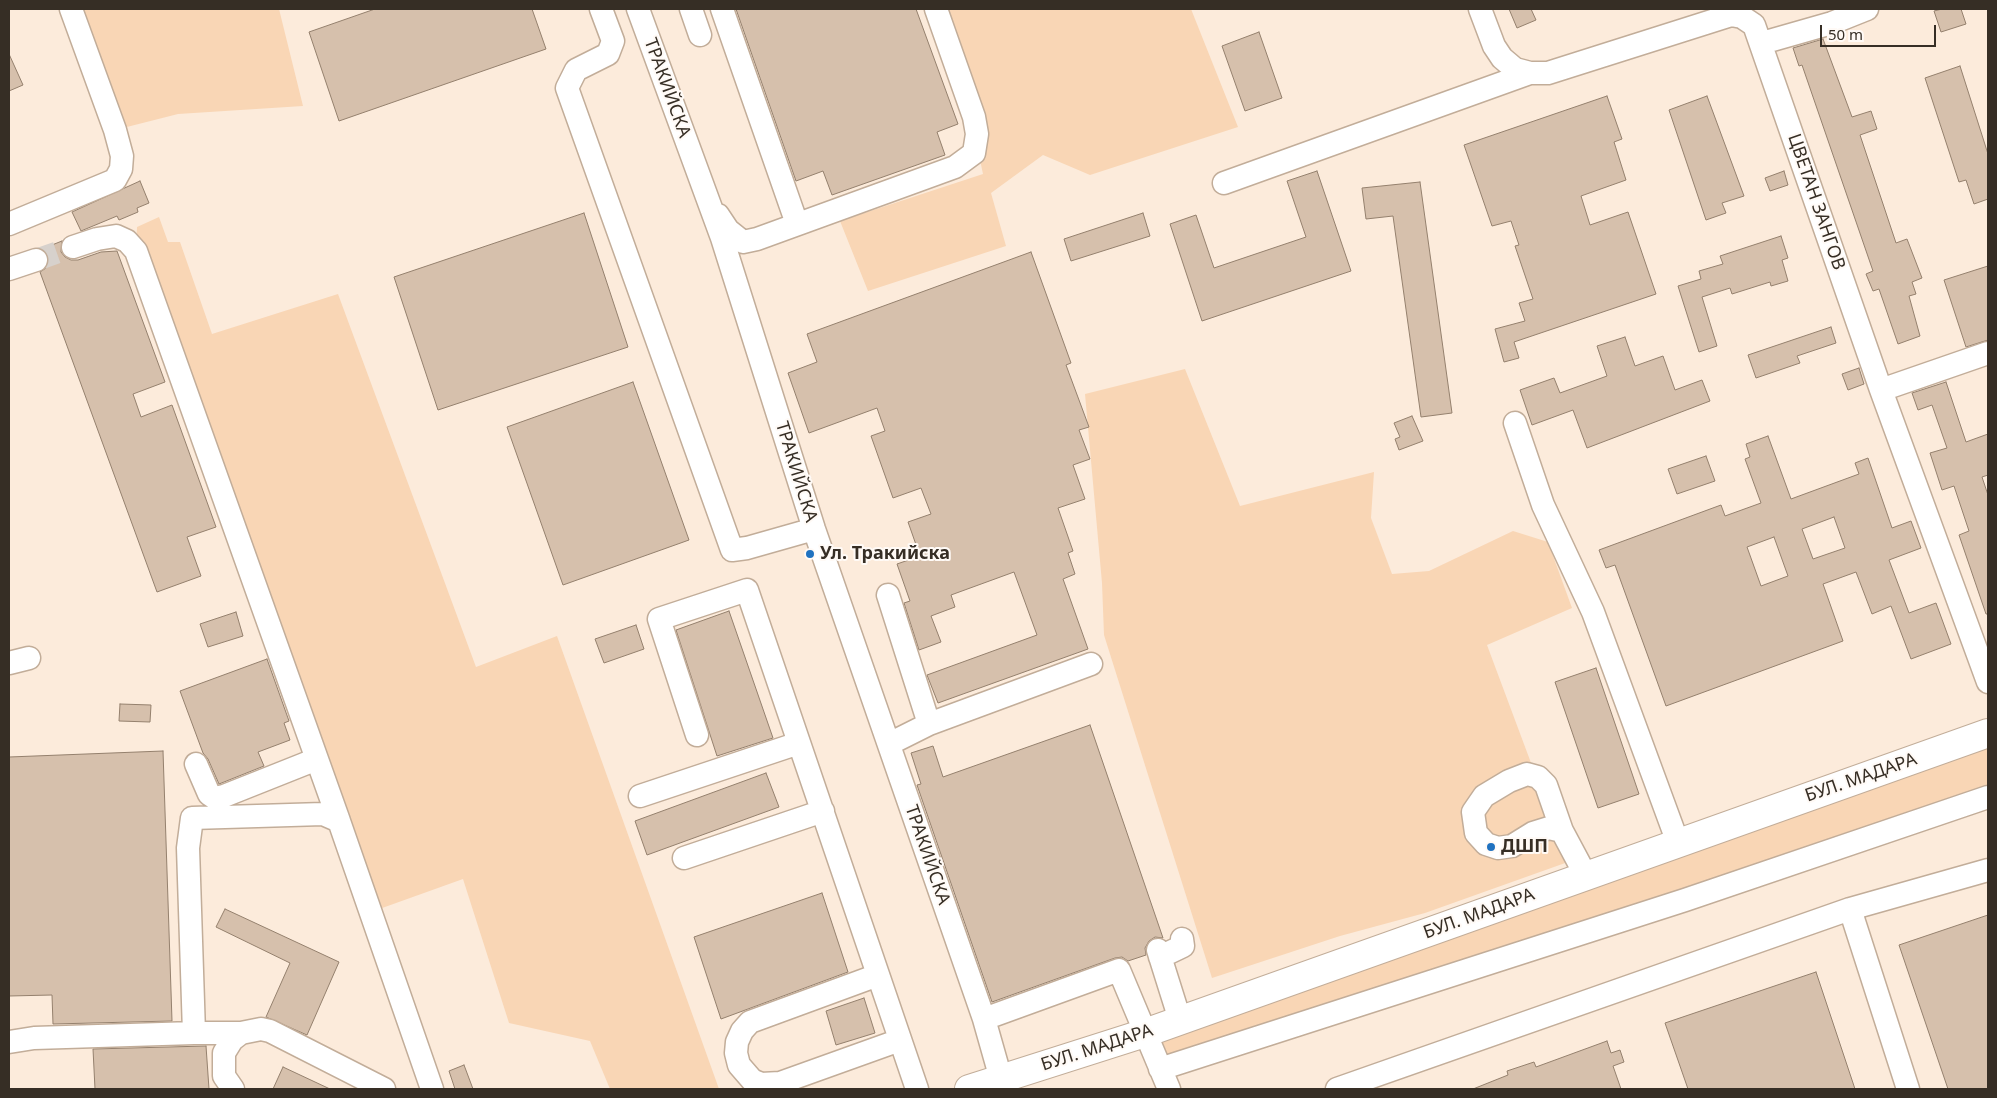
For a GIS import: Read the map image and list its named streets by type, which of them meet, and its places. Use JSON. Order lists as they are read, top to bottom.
{
  "streets": {
    "main road": ["БУЛ. МАДАРА"],
    "street": ["ТРАКИЙСКА", "ЦВЕТАН ЗАНГОВ"]
  },
  "crossings": [
    ["ТРАКИЙСКА", "БУЛ. МАДАРА"]
  ],
  "places": ["Ул. Тракийска", "ДШП"],
  "scale_bar": "50 m"
}
